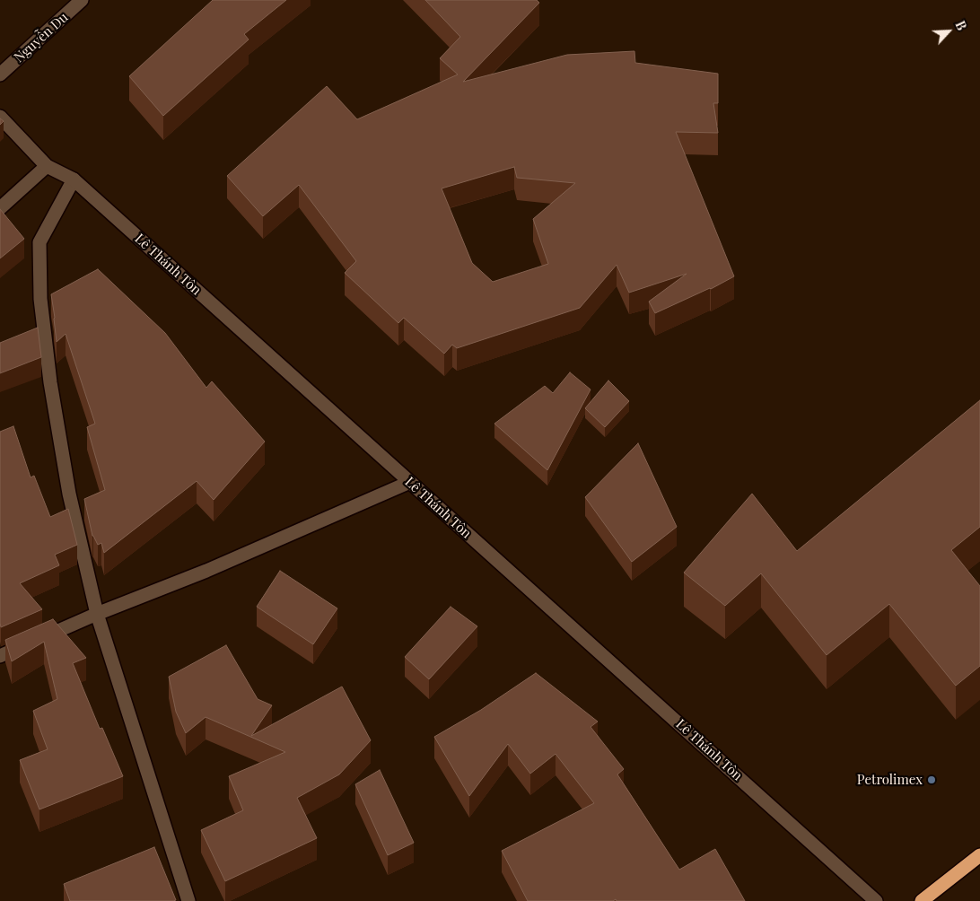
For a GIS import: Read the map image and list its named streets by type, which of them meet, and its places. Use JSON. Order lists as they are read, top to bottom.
{
  "streets": {
    "street": ["Nguyễn Du", "Lê Thánh Tôn"]
  },
  "places": ["Petrolimex"],
  "north": "top right"
}
